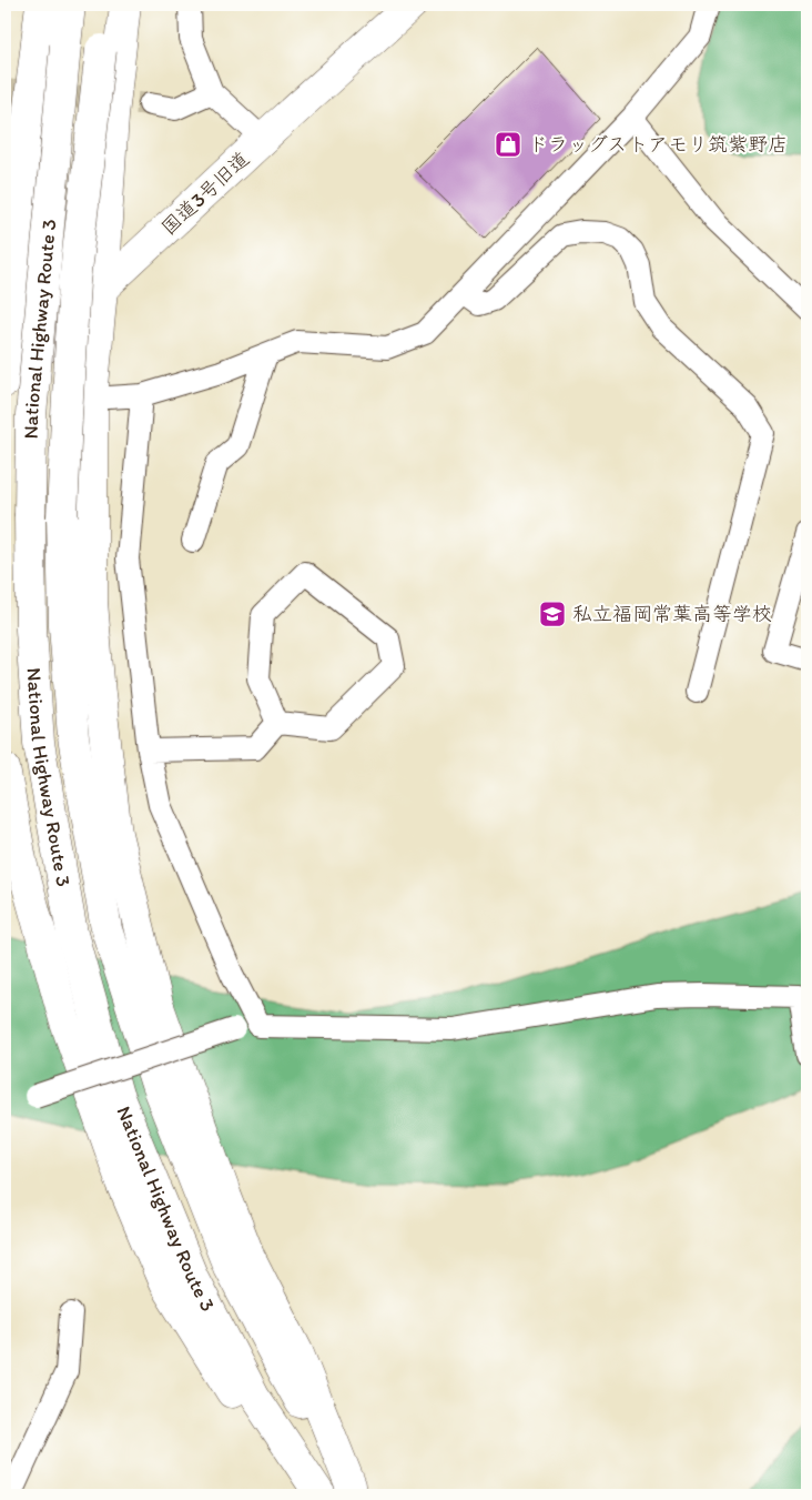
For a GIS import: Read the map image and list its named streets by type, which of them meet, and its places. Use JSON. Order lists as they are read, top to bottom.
{
  "streets": {
    "main road": ["国道3号旧道", "National Highway Route 3"]
  },
  "places": {
    "shop": ["ドラッグストアモリ筑紫野店"],
    "school or university": ["私立福岡常葉高等学校"]
  }
}
